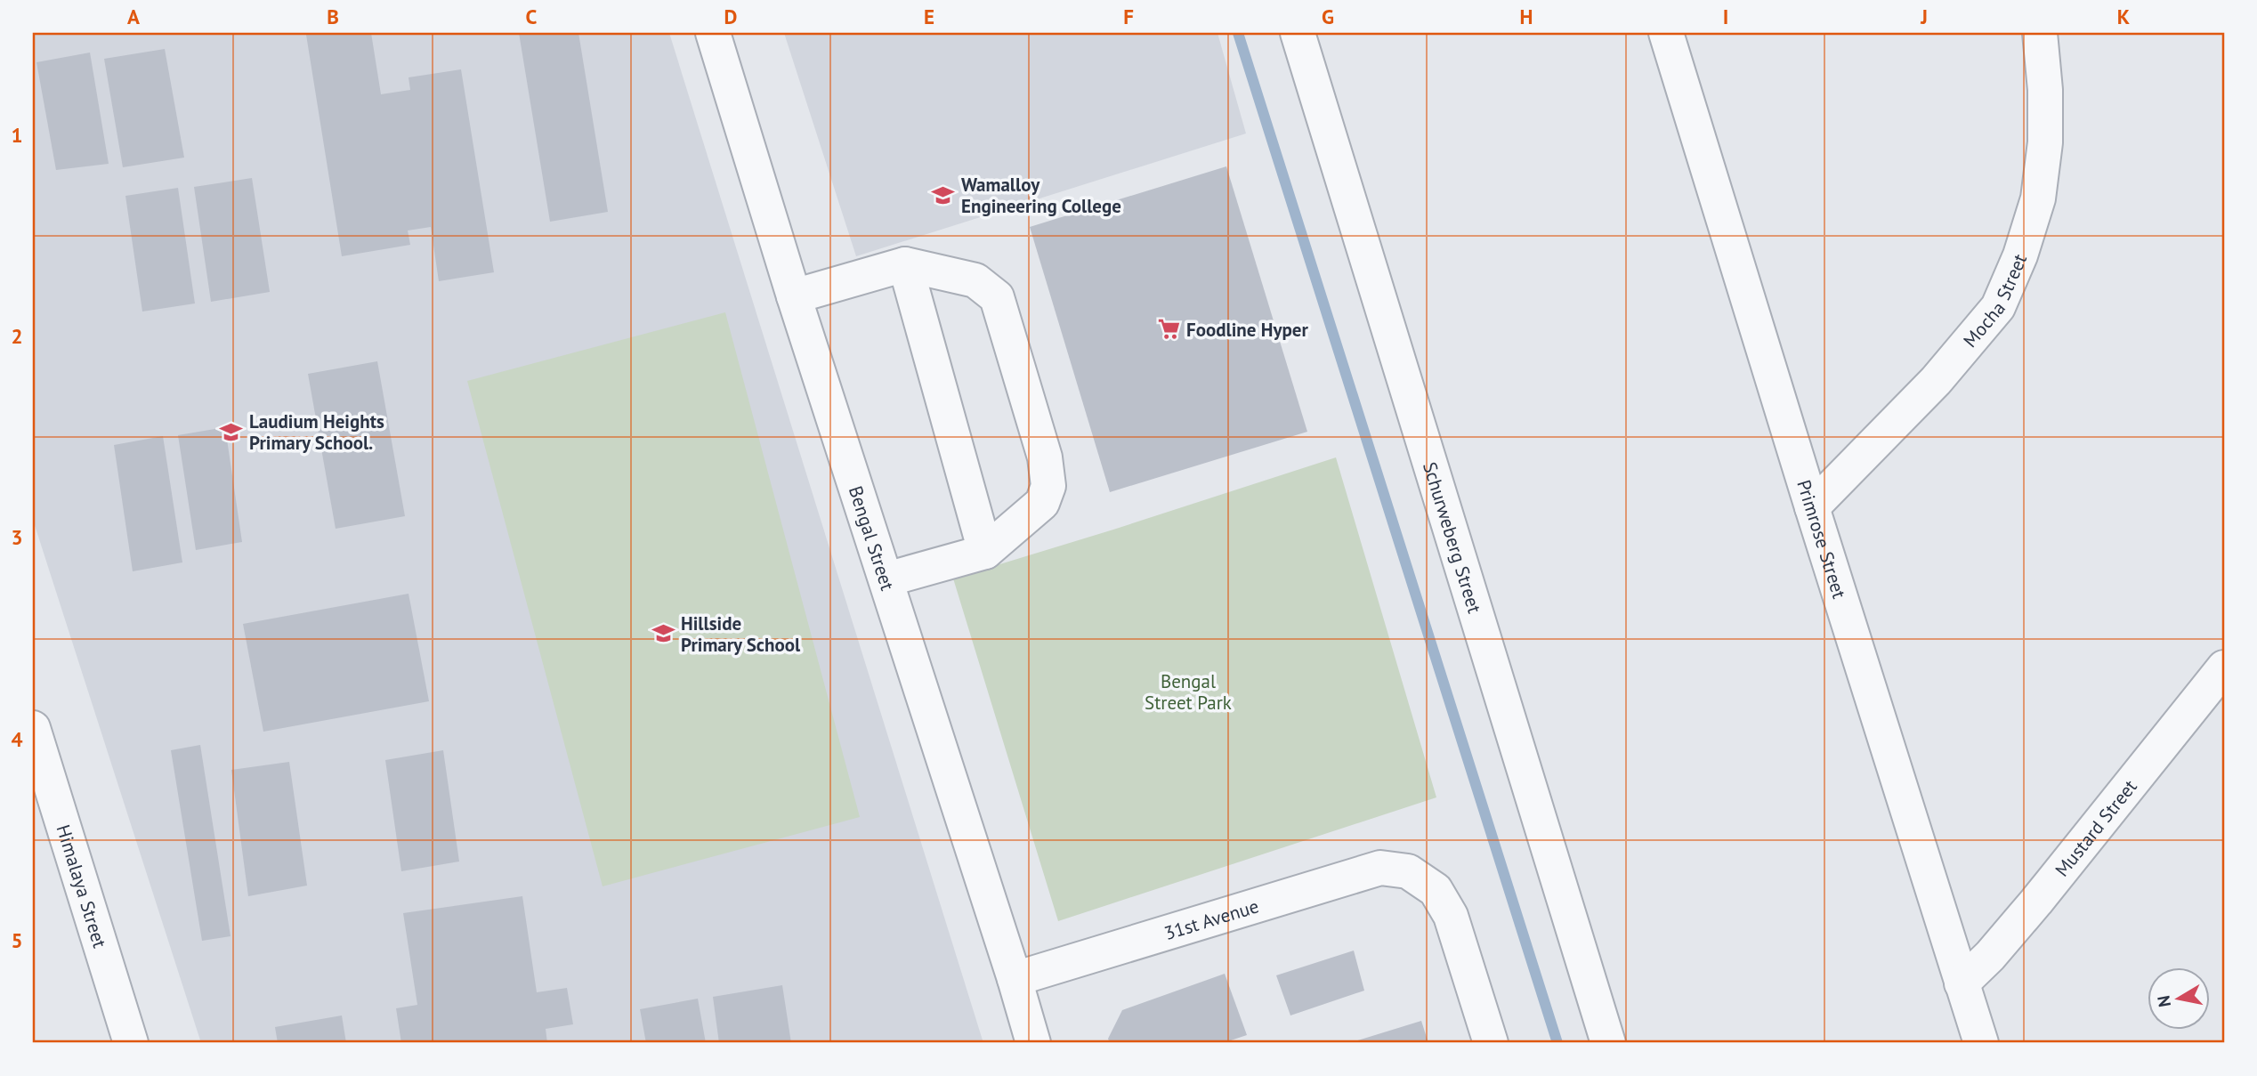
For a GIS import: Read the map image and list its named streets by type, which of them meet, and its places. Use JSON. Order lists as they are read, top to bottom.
{
  "streets": {
    "street": [
      "Mocha Street",
      "Bengal Street",
      "Schurweberg Street",
      "Primrose Street",
      "Mustard Street",
      "Himalaya Street",
      "31st Avenue"
    ]
  },
  "crossings": [
    ["Mocha Street", "Primrose Street"],
    ["Bengal Street", "31st Avenue"],
    ["Primrose Street", "Mustard Street"]
  ],
  "parks": ["Bengal Street Park"],
  "places": {
    "school or university": ["Wamalloy Engineering College", "Laudium Heights Primary School.", "Hillside Primary School"],
    "supermarket": ["Foodline Hyper"]
  },
  "north": "left",
  "grid": {
    "columns": [
      "A",
      "B",
      "C",
      "D",
      "E",
      "F",
      "G",
      "H",
      "I",
      "J",
      "K"
    ],
    "rows": [
      "1",
      "2",
      "3",
      "4",
      "5"
    ]
  }
}
